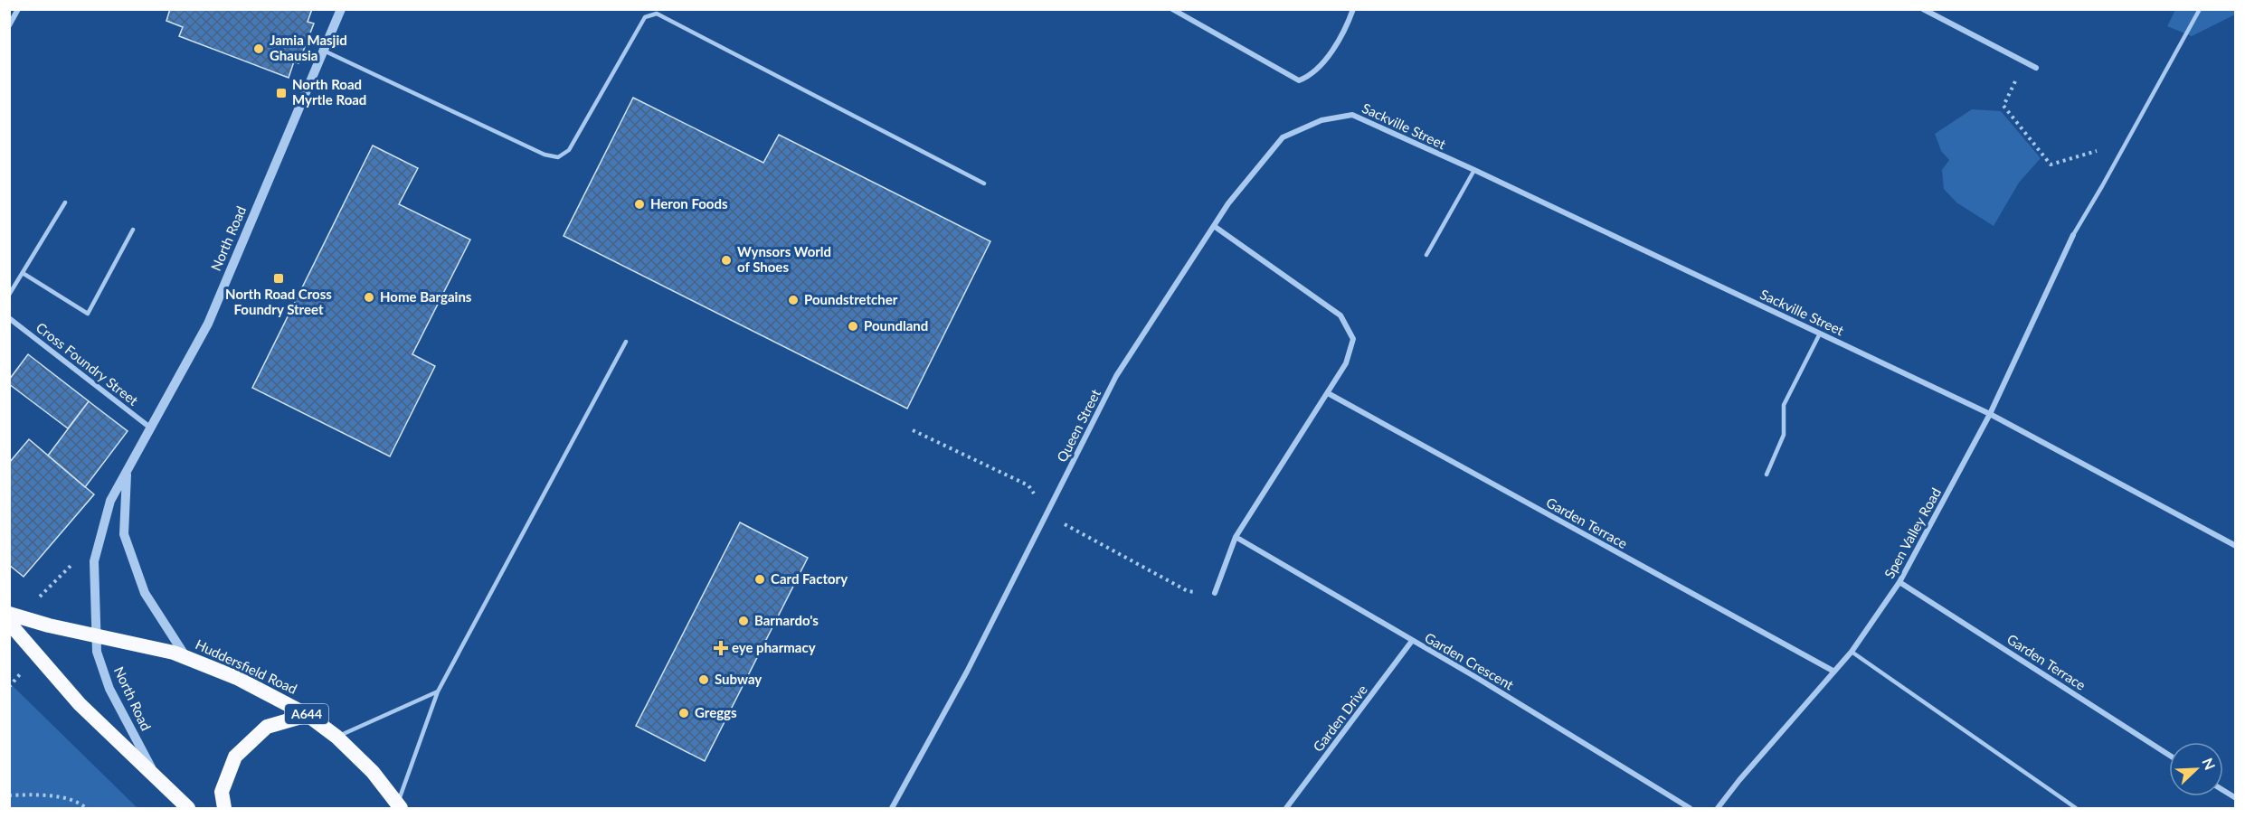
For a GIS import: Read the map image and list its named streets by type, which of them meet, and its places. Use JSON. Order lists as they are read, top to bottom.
{
  "streets": {
    "highway": ["Huddersfield Road", "A644"],
    "street": [
      "Sackville Street",
      "North Road",
      "Cross Foundry Street",
      "Queen Street",
      "Garden Terrace",
      "Spen Valley Road",
      "Garden Crescent",
      "Garden Drive"
    ]
  },
  "crossings": [
    ["Sackville Street", "Queen Street"],
    ["Sackville Street", "Spen Valley Road"],
    ["North Road", "Cross Foundry Street"],
    ["North Road", "Huddersfield Road"],
    ["Garden Terrace", "Spen Valley Road"],
    ["Garden Crescent", "Garden Drive"],
    ["Huddersfield Road", "A644"]
  ],
  "places": {
    "other": [
      "Jamia Masjid Ghausia",
      "Heron Foods",
      "Wynsors World of Shoes",
      "Home Bargains",
      "Poundstretcher",
      "Poundland",
      "Card Factory",
      "Barnardo's",
      "Subway",
      "Greggs"
    ],
    "transit": ["North Road Myrtle Road", "North Road Cross Foundry Street"],
    "health": ["eye pharmacy"]
  },
  "north": "top right"
}
